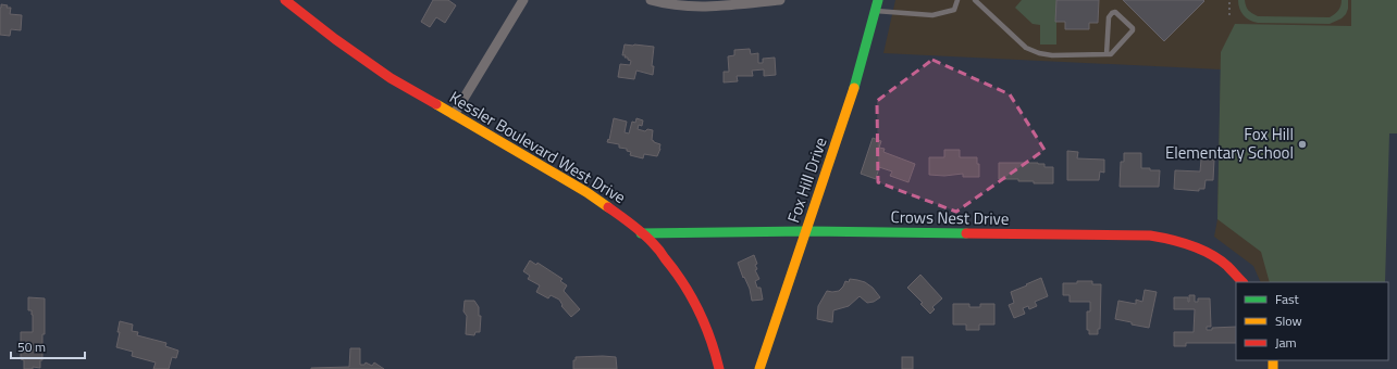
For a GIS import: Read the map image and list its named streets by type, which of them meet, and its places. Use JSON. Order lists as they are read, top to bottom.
{
  "streets": {
    "street": ["Kessler Boulevard West Drive", "Fox Hill Drive", "Crows Nest Drive"]
  },
  "crossings": [
    ["Kessler Boulevard West Drive", "Crows Nest Drive"],
    ["Fox Hill Drive", "Crows Nest Drive"]
  ],
  "places": ["Fox Hill Elementary School"],
  "legend": ["Fast", "Slow", "Jam"],
  "scale_bar": "50 m"
}
